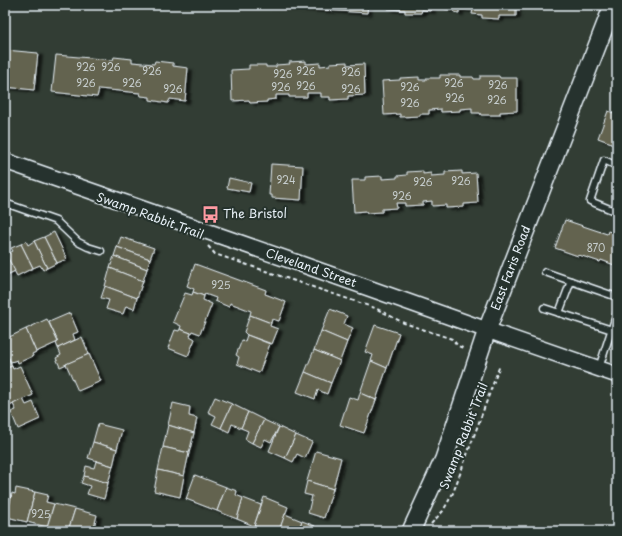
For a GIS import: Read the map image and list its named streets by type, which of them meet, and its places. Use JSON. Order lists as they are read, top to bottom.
{
  "streets": {
    "main road": ["East Faris Road"],
    "street": ["Cleveland Street"],
    "path": ["Swamp Rabbit Trail"]
  },
  "crossings": [
    ["Cleveland Street", "East Faris Road"]
  ],
  "places": {
    "bus stop": ["The Bristol"]
  },
  "house_numbers": [
    "926",
    "926",
    "926",
    "926",
    "926",
    "926",
    "926",
    "926",
    "926",
    "926",
    "926",
    "926",
    "926",
    "926",
    "926",
    "926",
    "926",
    "926",
    "924",
    "926",
    "926",
    "926",
    "870",
    "925",
    "925"
  ]
}
